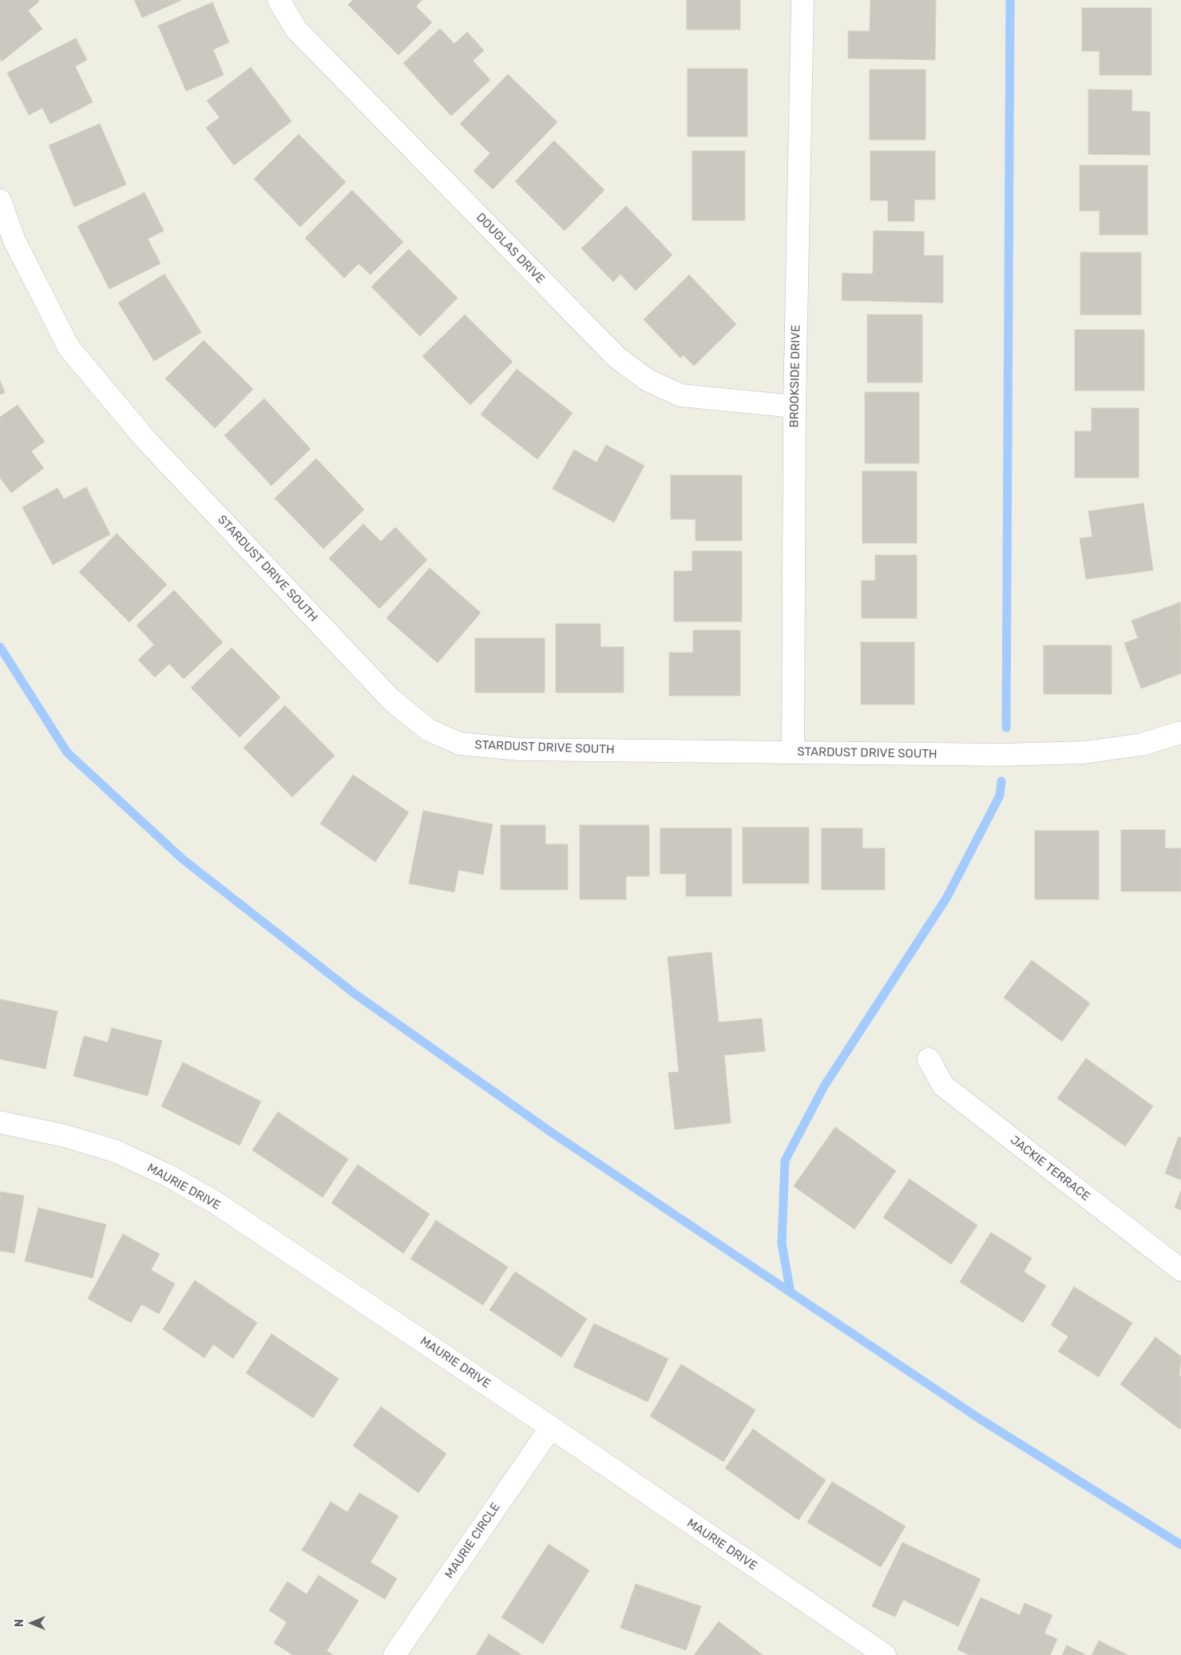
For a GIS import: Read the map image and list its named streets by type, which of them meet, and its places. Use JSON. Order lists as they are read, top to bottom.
{
  "streets": {
    "street": [
      "DOUGLAS DRIVE",
      "BROOKSIDE DRIVE",
      "STARDUST DRIVE SOUTH",
      "JACKIE TERRACE",
      "MAURIE DRIVE",
      "MAURIE CIRCLE"
    ]
  },
  "crossings": [
    ["DOUGLAS DRIVE", "BROOKSIDE DRIVE"],
    ["BROOKSIDE DRIVE", "STARDUST DRIVE SOUTH"],
    ["MAURIE DRIVE", "MAURIE CIRCLE"]
  ],
  "north": "left"
}
